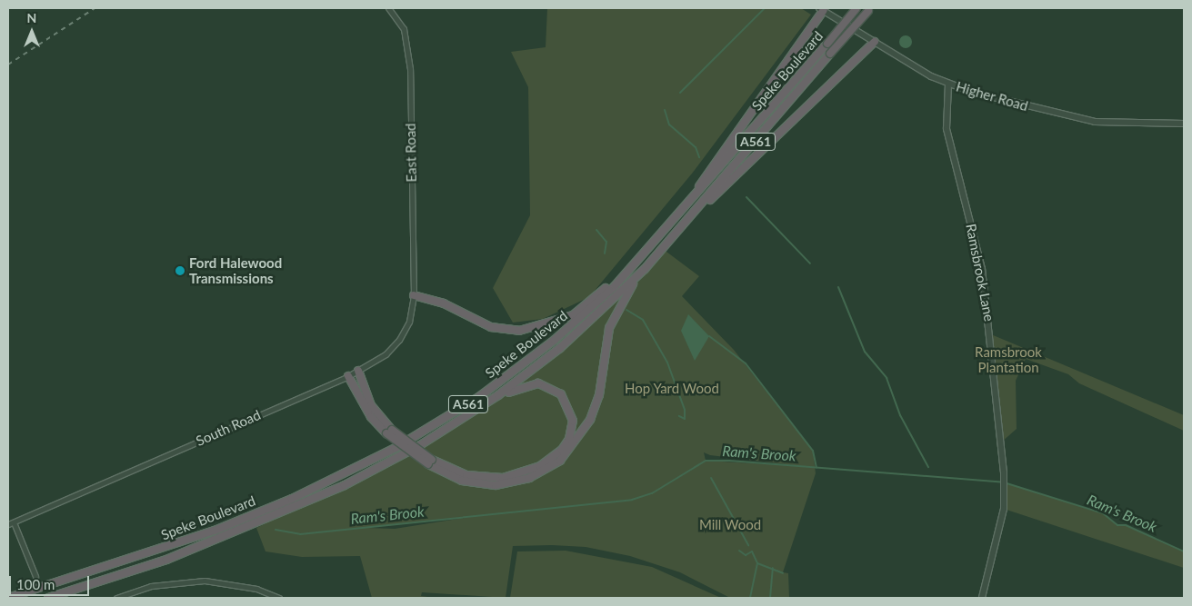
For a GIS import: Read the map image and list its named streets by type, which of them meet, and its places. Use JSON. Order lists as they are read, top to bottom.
{
  "streets": {
    "highway": ["Speke Boulevard", "A561"],
    "street": [
      "Higher Road",
      "East Road",
      "Ramsbrook Lane",
      "South Road"
    ]
  },
  "crossings": [
    ["Higher Road", "Ramsbrook Lane"],
    ["East Road", "South Road"]
  ],
  "water": ["Ram's Brook"],
  "parks": ["Ramsbrook Plantation", "Hop Yard Wood", "Mill Wood"],
  "places": ["Ford Halewood Transmissions"],
  "scale_bar": "100 m",
  "north": "top"
}
